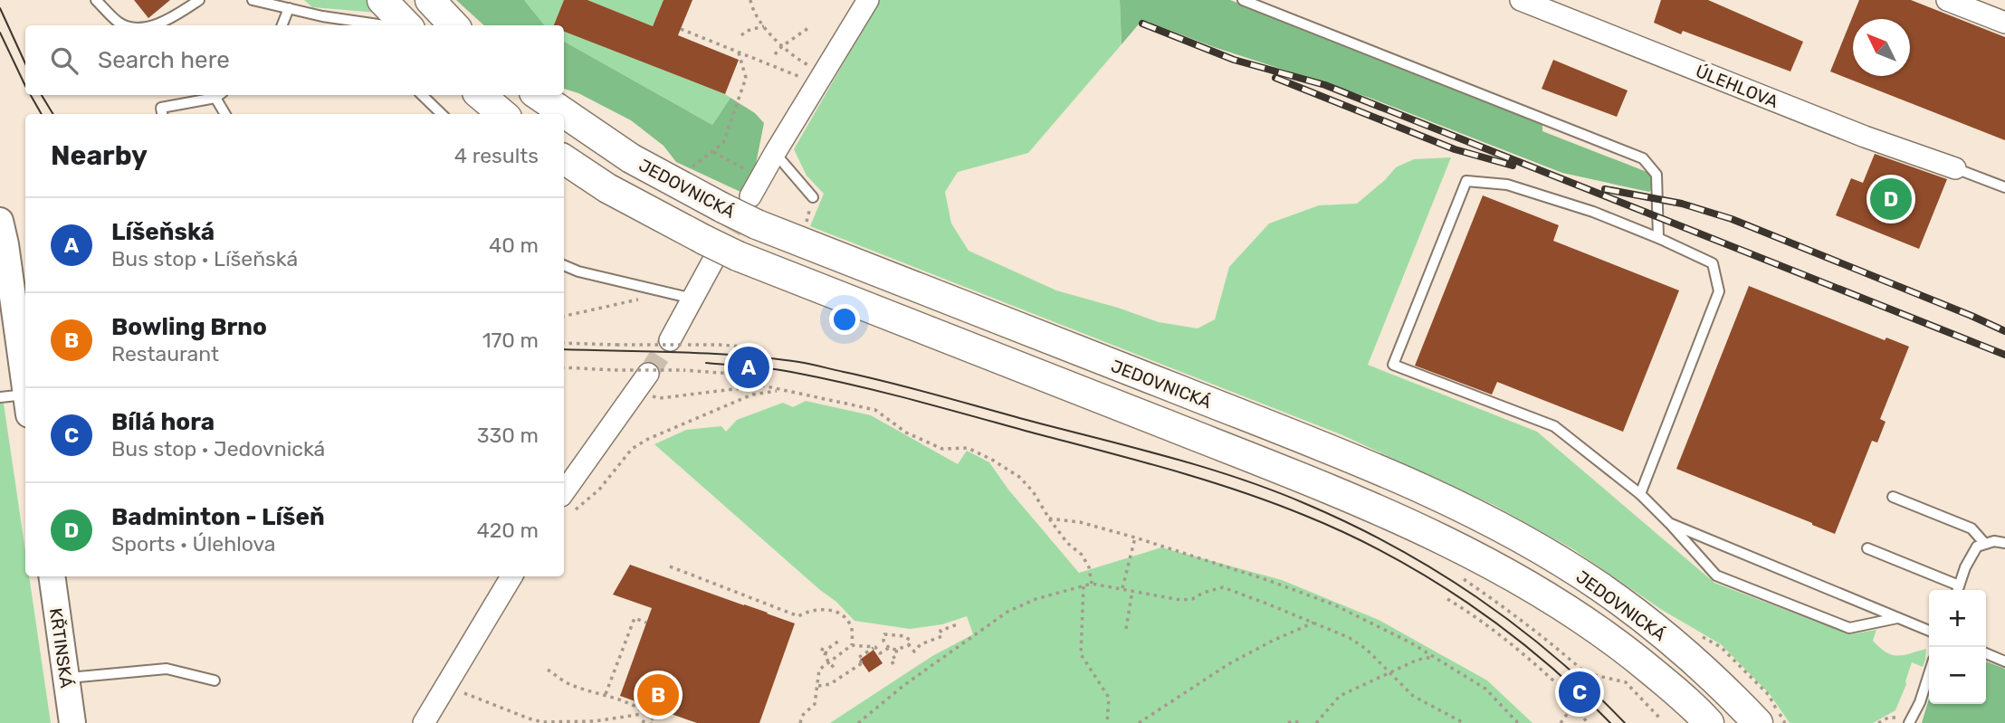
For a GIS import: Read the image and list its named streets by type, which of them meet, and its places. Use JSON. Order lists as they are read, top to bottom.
{
  "streets": {
    "main road": ["JEDOVNICKÁ"],
    "street": ["ÚLEHLOVA", "KŘTINSKÁ"]
  },
  "north": "top left",
  "page": {
    "search": "Search here",
    "heading": ["Nearby", "4 results"],
    "pins": [
      "D",
      "A",
      "C",
      "B"
    ],
    "list": [
      {
        "mark": "A",
        "name": "Líšeňská",
        "note": "Bus stop · Líšeňská",
        "value": "40 m"
      },
      {
        "mark": "B",
        "name": "Bowling Brno",
        "note": "Restaurant",
        "value": "170 m"
      },
      {
        "mark": "C",
        "name": "Bílá hora",
        "note": "Bus stop · Jedovnická",
        "value": "330 m"
      },
      {
        "mark": "D",
        "name": "Badminton - Líšeň",
        "note": "Sports · Úlehlova",
        "value": "420 m"
      }
    ],
    "map_buttons": ["+", "−"]
  }
}
